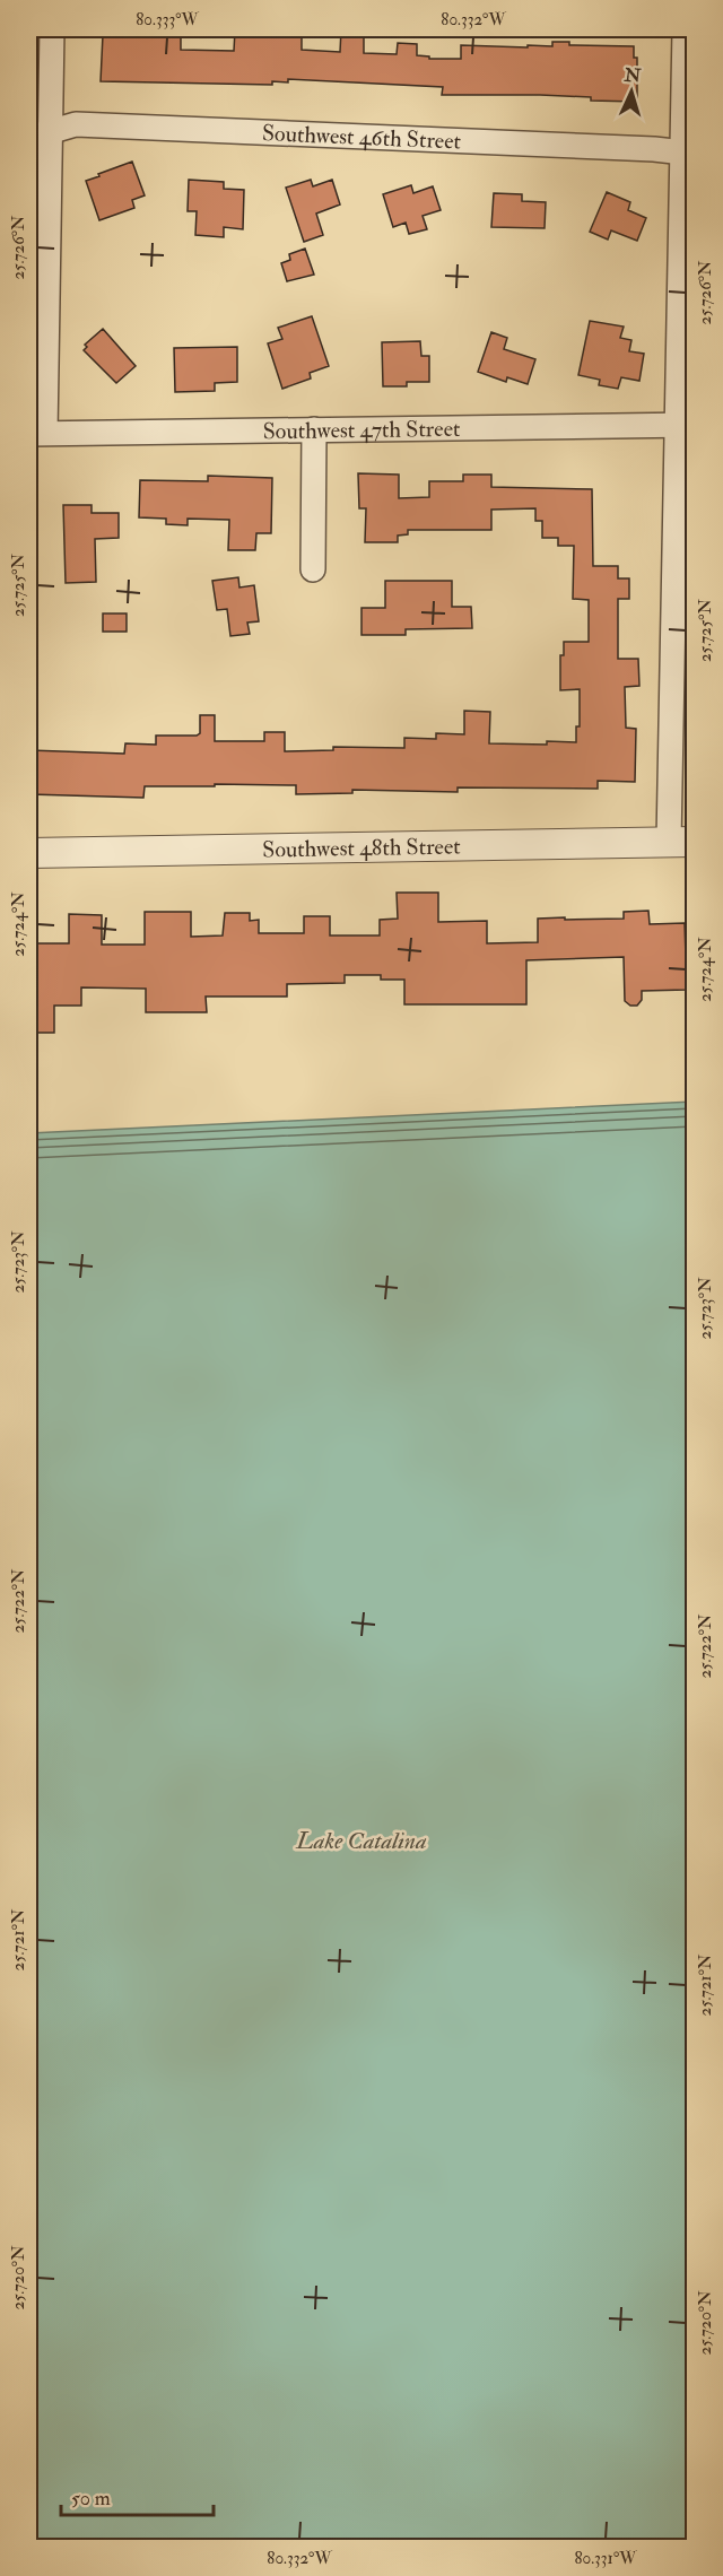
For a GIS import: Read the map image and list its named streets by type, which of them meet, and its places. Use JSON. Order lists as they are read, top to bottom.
{
  "streets": {
    "street": ["Southwest 46th Street", "Southwest 47th Street", "Southwest 48th Street"]
  },
  "water": ["Lake Catalina"],
  "scale_bar": "50 m",
  "north": "top",
  "coordinates": [
    "80.333°W",
    "80.332°W",
    "25.726°N",
    "25.725°N",
    "25.724°N",
    "25.723°N",
    "25.722°N",
    "25.721°N",
    "25.720°N",
    "80.331°W"
  ]
}
